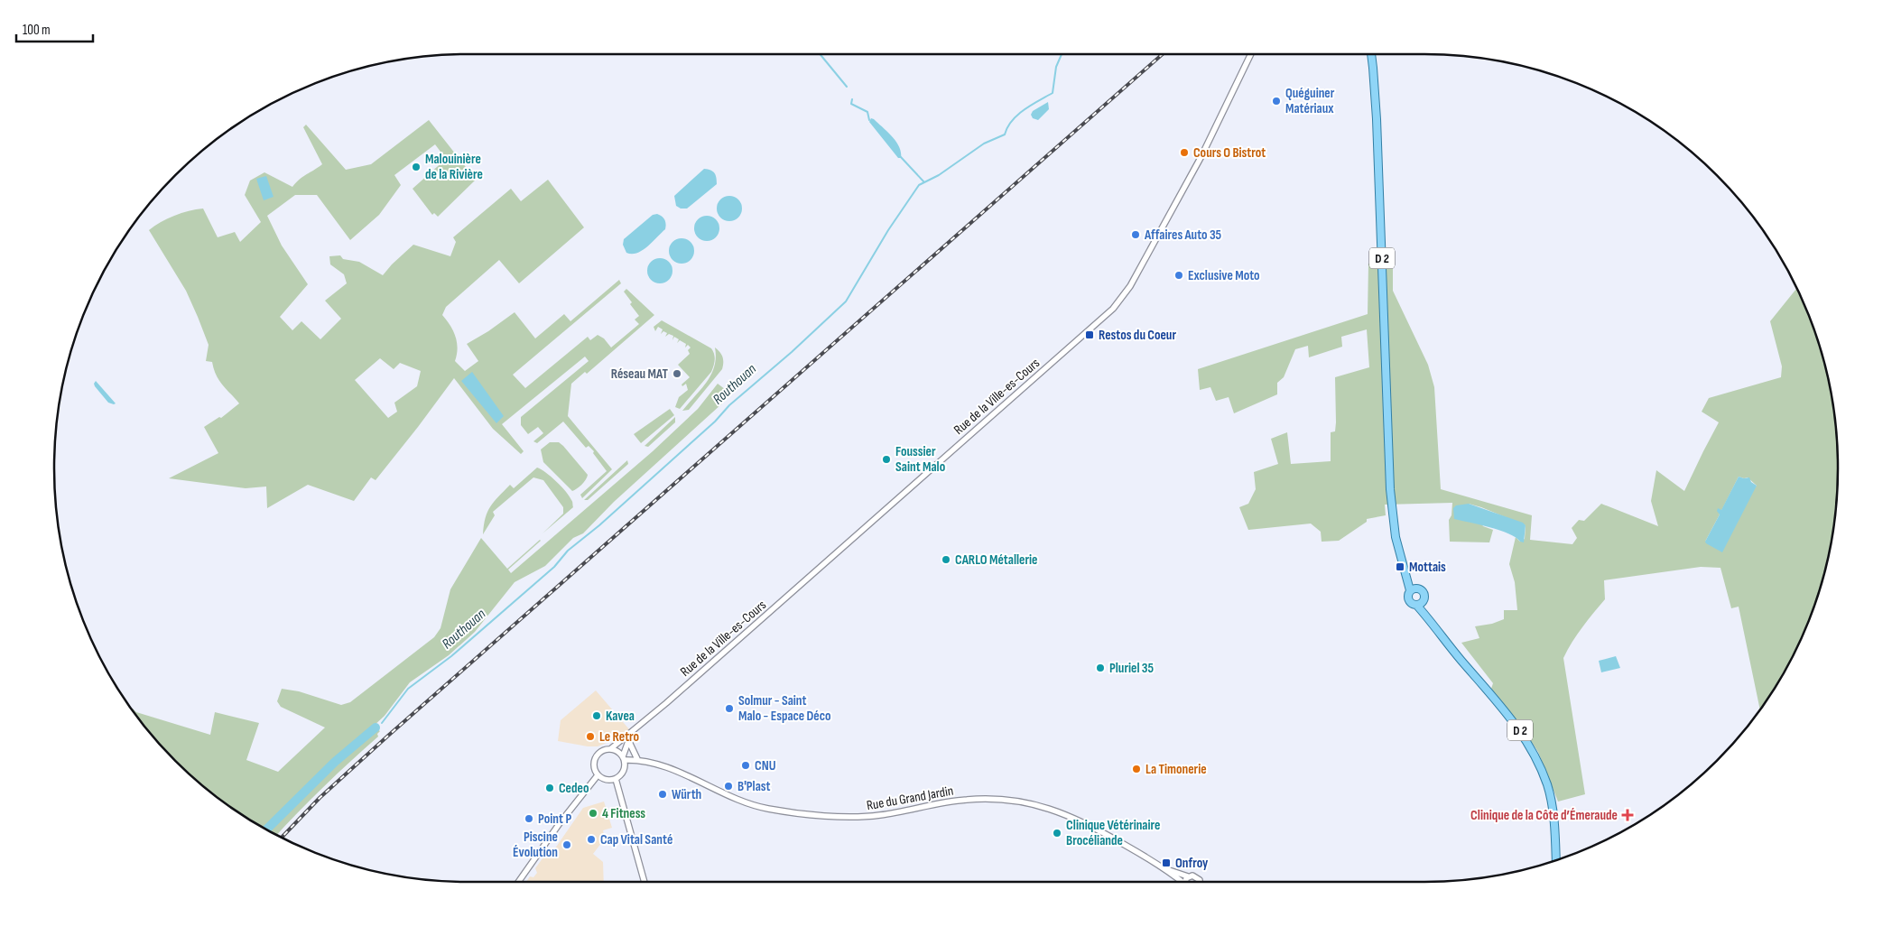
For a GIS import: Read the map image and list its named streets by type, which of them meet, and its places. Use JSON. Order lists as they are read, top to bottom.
{
  "streets": {
    "main road": ["D 2"],
    "street": ["Rue de la Ville-es-Cours", "Rue du Grand Jardin"]
  },
  "crossings": [
    ["Rue de la Ville-es-Cours", "Rue du Grand Jardin"]
  ],
  "water": ["Routhouan"],
  "places": {
    "other": [
      "Quéguiner Matériaux",
      "Cours O Bistrot",
      "Malouinière de la Rivière",
      "Affaires Auto 35",
      "Exclusive Moto",
      "Réseau MAT",
      "Foussier Saint Malo",
      "CARLO Métallerie",
      "Pluriel 35",
      "Solmur - Saint Malo - Espace Déco",
      "Kavea",
      "Le Retro",
      "CNU",
      "La Timonerie",
      "B'Plast",
      "Cedeo",
      "Würth",
      "4 Fitness",
      "Point P",
      "Clinique Vétérinaire Brocéliande",
      "Cap Vital Santé",
      "Piscine Évolution"
    ],
    "transit": ["Restos du Coeur", "Mottais", "Onfroy"],
    "health": ["Clinique de la Côte d’Émeraude"]
  },
  "scale_bar": "100 m"
}
